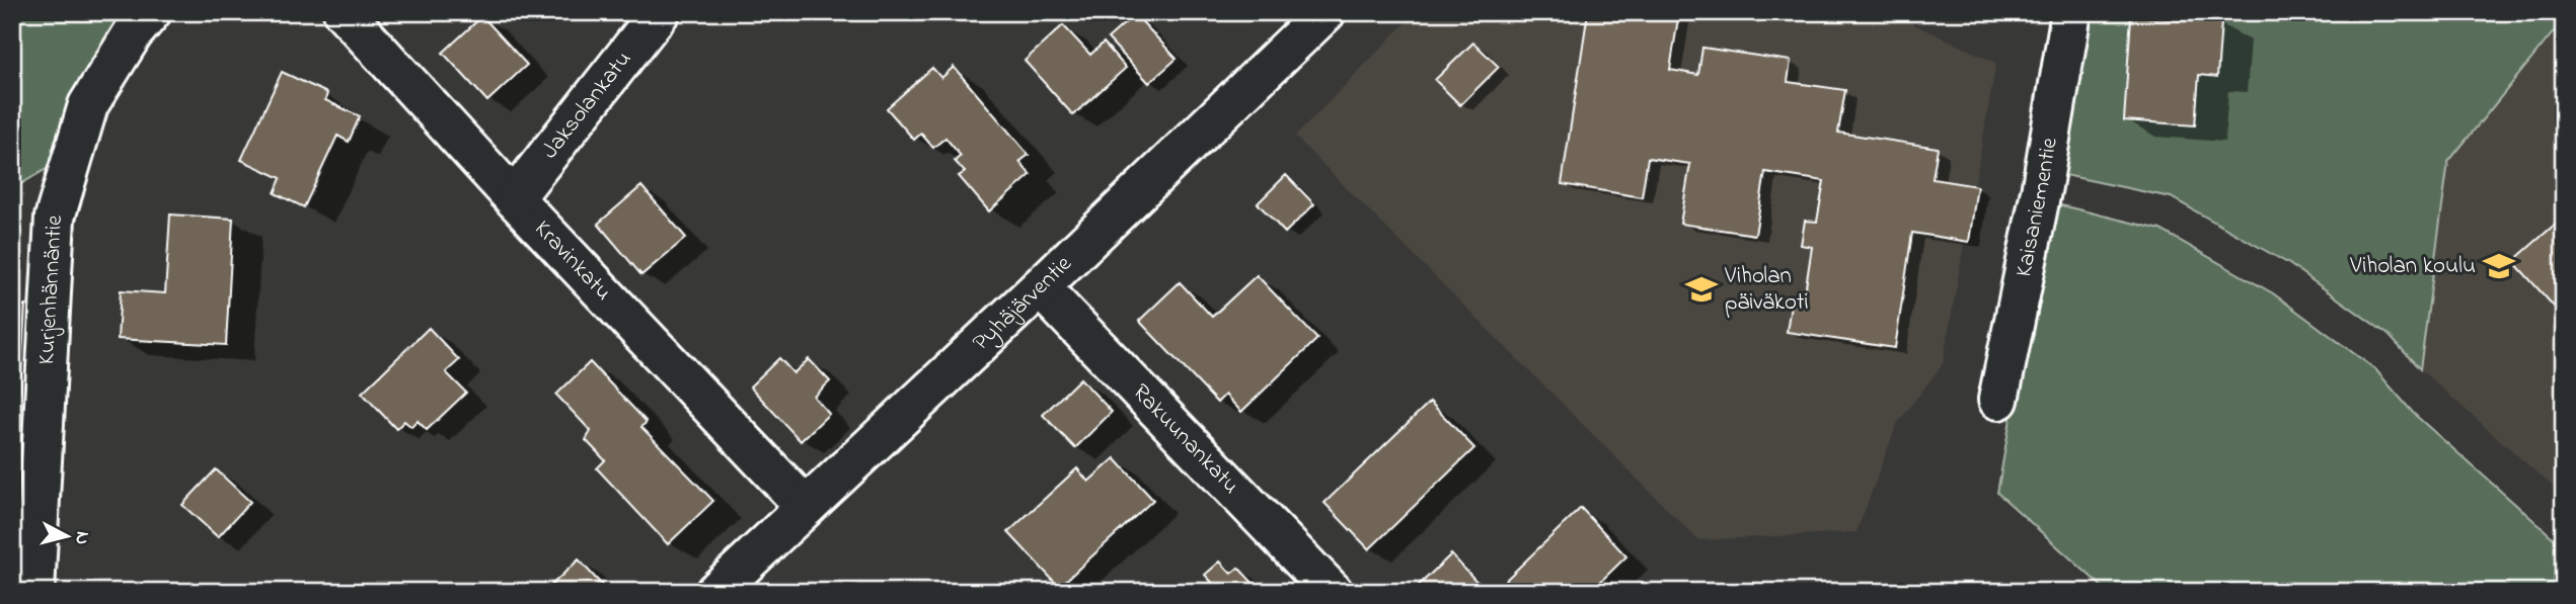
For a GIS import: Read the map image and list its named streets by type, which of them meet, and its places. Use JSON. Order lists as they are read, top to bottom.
{
  "streets": {
    "street": [
      "Jaksolankatu",
      "Kaisaniementie",
      "Kravinkatu",
      "Kurjenhännäntie",
      "Pyhäjärventie",
      "Rakuunankatu"
    ]
  },
  "crossings": [
    ["Jaksolankatu", "Kravinkatu"],
    ["Kravinkatu", "Pyhäjärventie"],
    ["Pyhäjärventie", "Rakuunankatu"]
  ],
  "places": {
    "school or university": ["Viholan koulu", "Viholan päiväkoti"]
  },
  "north": "right"
}
